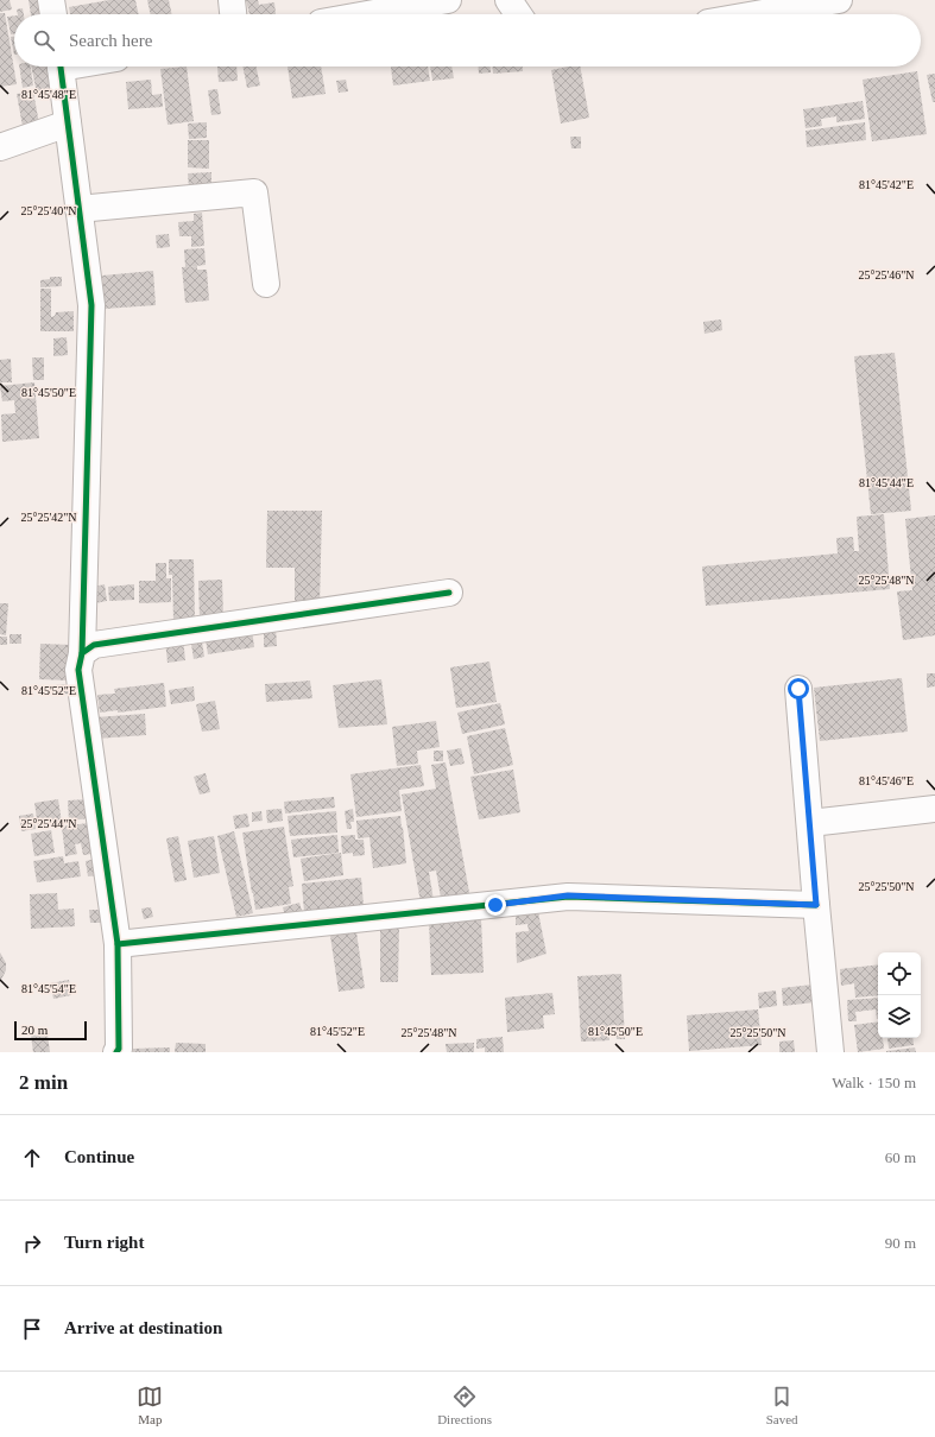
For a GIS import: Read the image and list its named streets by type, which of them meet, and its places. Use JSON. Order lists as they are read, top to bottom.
{
  "scale_bar": "20 m",
  "page": {
    "search": "Search here",
    "scale": "20 m",
    "heading": ["2 min", "Walk · 150 m"],
    "list": [
      ["Continue", "60 m"],
      ["Turn right", "90 m"],
      "Arrive at destination"
    ],
    "nav": ["Map", "Directions", "Saved"]
  },
  "coordinates": [
    "81°45'48\"E",
    "81°45'42\"E",
    "25°25'40\"N",
    "25°25'46\"N",
    "81°45'50\"E",
    "81°45'44\"E",
    "25°25'42\"N",
    "25°25'48\"N",
    "81°45'52\"E",
    "81°45'46\"E",
    "25°25'44\"N",
    "25°25'50\"N",
    "81°45'54\"E"
  ]
}
